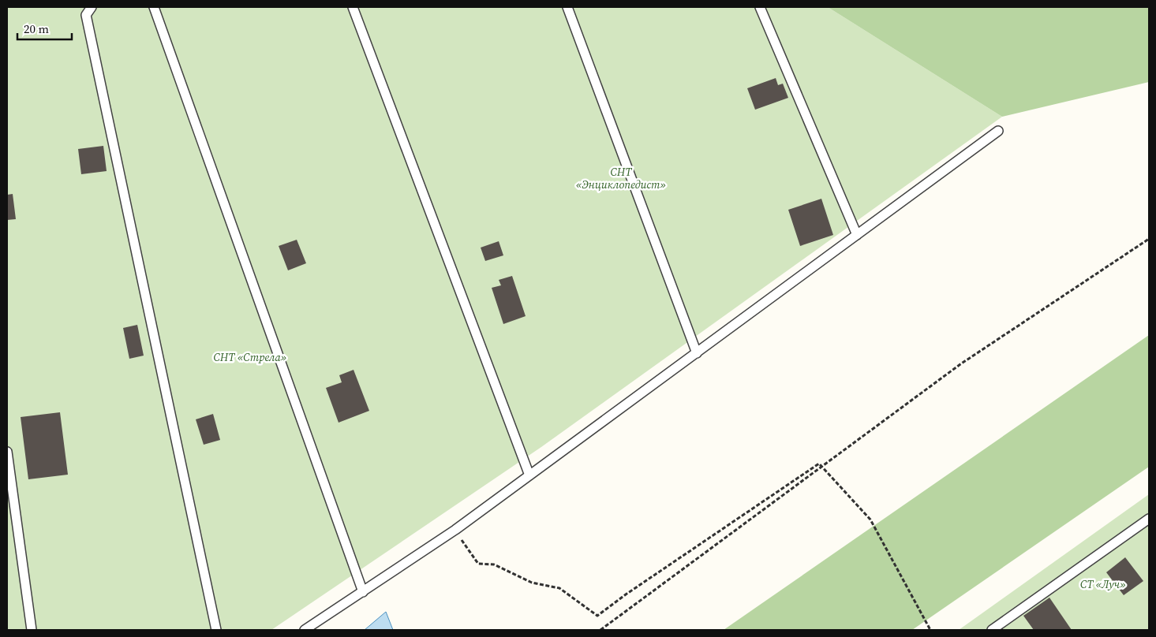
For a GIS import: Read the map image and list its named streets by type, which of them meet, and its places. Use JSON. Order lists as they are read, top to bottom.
{
  "parks": ["СНТ «Энциклопедист»", "СНТ «Стрела»", "СТ «Луч»"],
  "scale_bar": "20 m"
}
